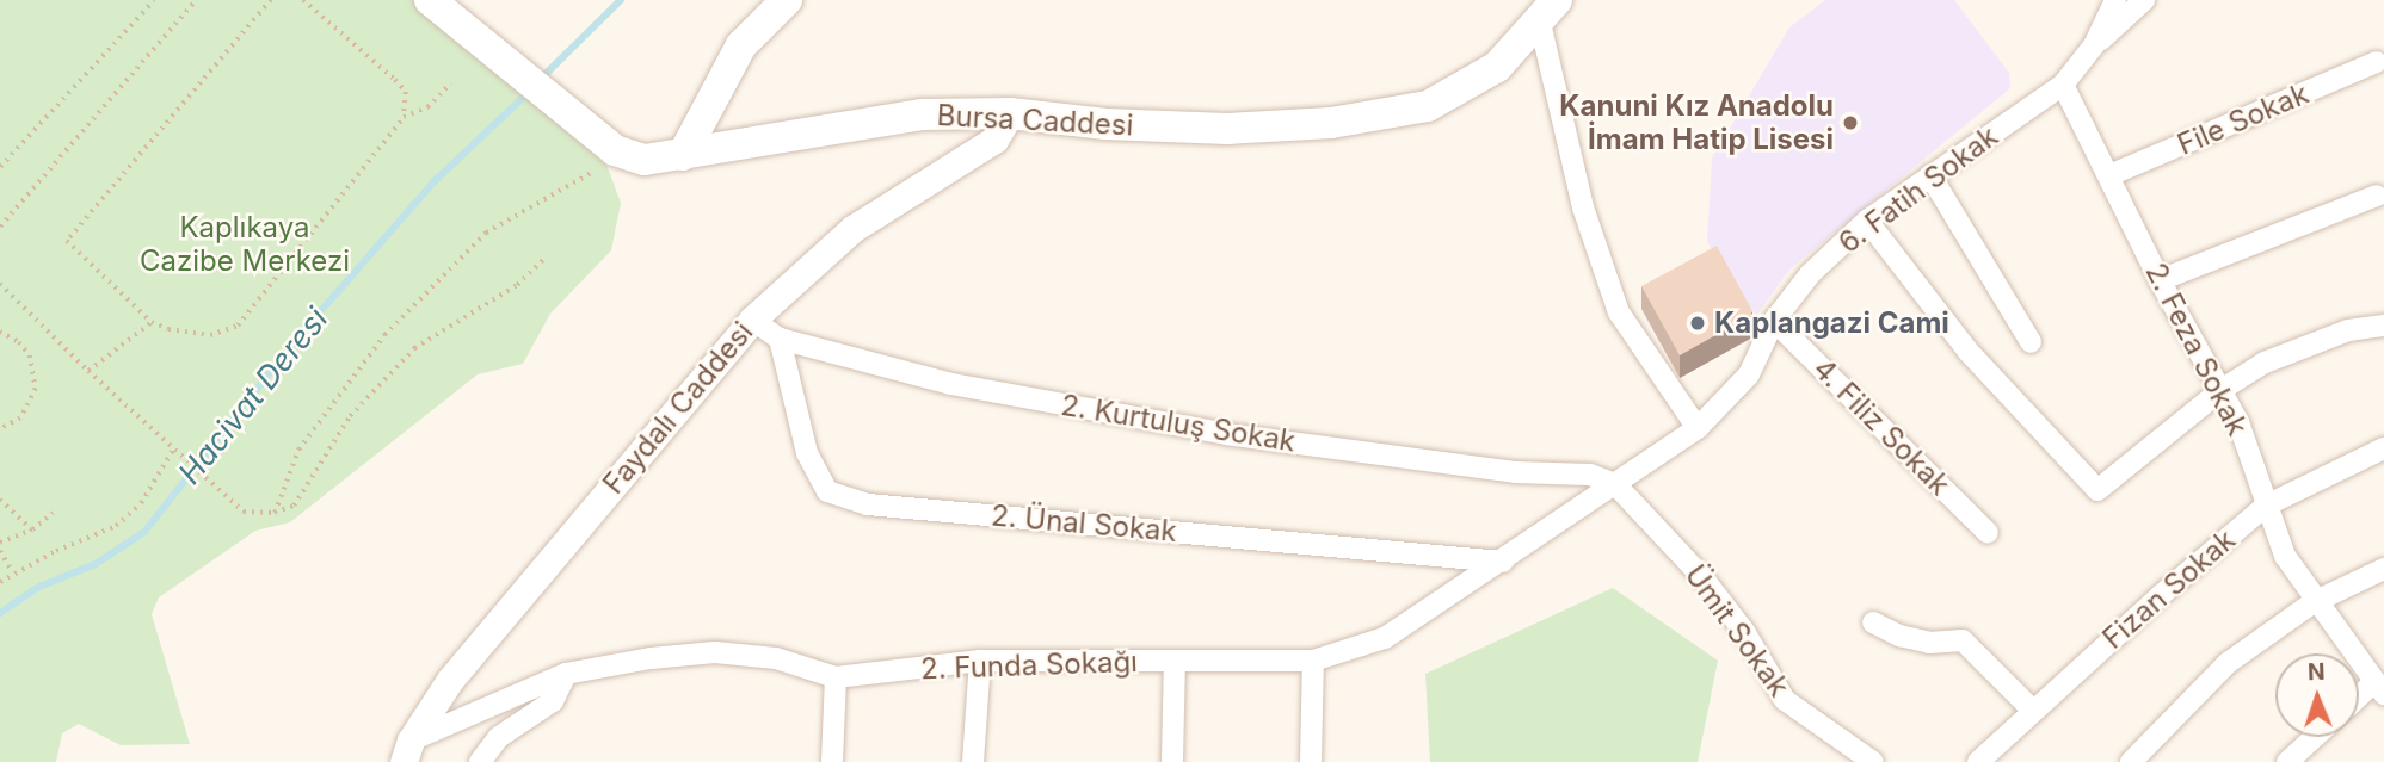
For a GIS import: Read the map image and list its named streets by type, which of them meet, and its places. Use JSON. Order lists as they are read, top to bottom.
{
  "streets": {
    "main road": ["Bursa Caddesi"],
    "street": [
      "File Sokak",
      "6. Fatih Sokak",
      "2. Feza Sokak",
      "Faydalı Caddesi",
      "2. Kurtuluş Sokak",
      "4. Filiz Sokak",
      "2. Ünal Sokak",
      "Fizan Sokak",
      "Ümit Sokak",
      "2. Funda Sokağı"
    ]
  },
  "crossings": [
    ["File Sokak", "2. Feza Sokak"],
    ["Bursa Caddesi", "Faydalı Caddesi"],
    ["6. Fatih Sokak", "2. Feza Sokak"],
    ["6. Fatih Sokak", "2. Kurtuluş Sokak"],
    ["6. Fatih Sokak", "4. Filiz Sokak"],
    ["6. Fatih Sokak", "Ümit Sokak"],
    ["6. Fatih Sokak", "2. Funda Sokağı"],
    ["2. Feza Sokak", "Fizan Sokak"],
    ["Faydalı Caddesi", "2. Kurtuluş Sokak"],
    ["Faydalı Caddesi", "2. Funda Sokağı"],
    ["2. Kurtuluş Sokak", "2. Ünal Sokak"],
    ["2. Kurtuluş Sokak", "Ümit Sokak"],
    ["2. Kurtuluş Sokak", "2. Funda Sokağı"],
    ["2. Ünal Sokak", "2. Funda Sokağı"],
    ["Ümit Sokak", "2. Funda Sokağı"]
  ],
  "water": ["Hacivat Deresi"],
  "parks": ["Kaplıkaya Cazibe Merkezi"],
  "places": ["Kanuni Kız Anadolu İmam Hatip Lisesi", "Kaplangazi Cami"],
  "north": "top"
}
